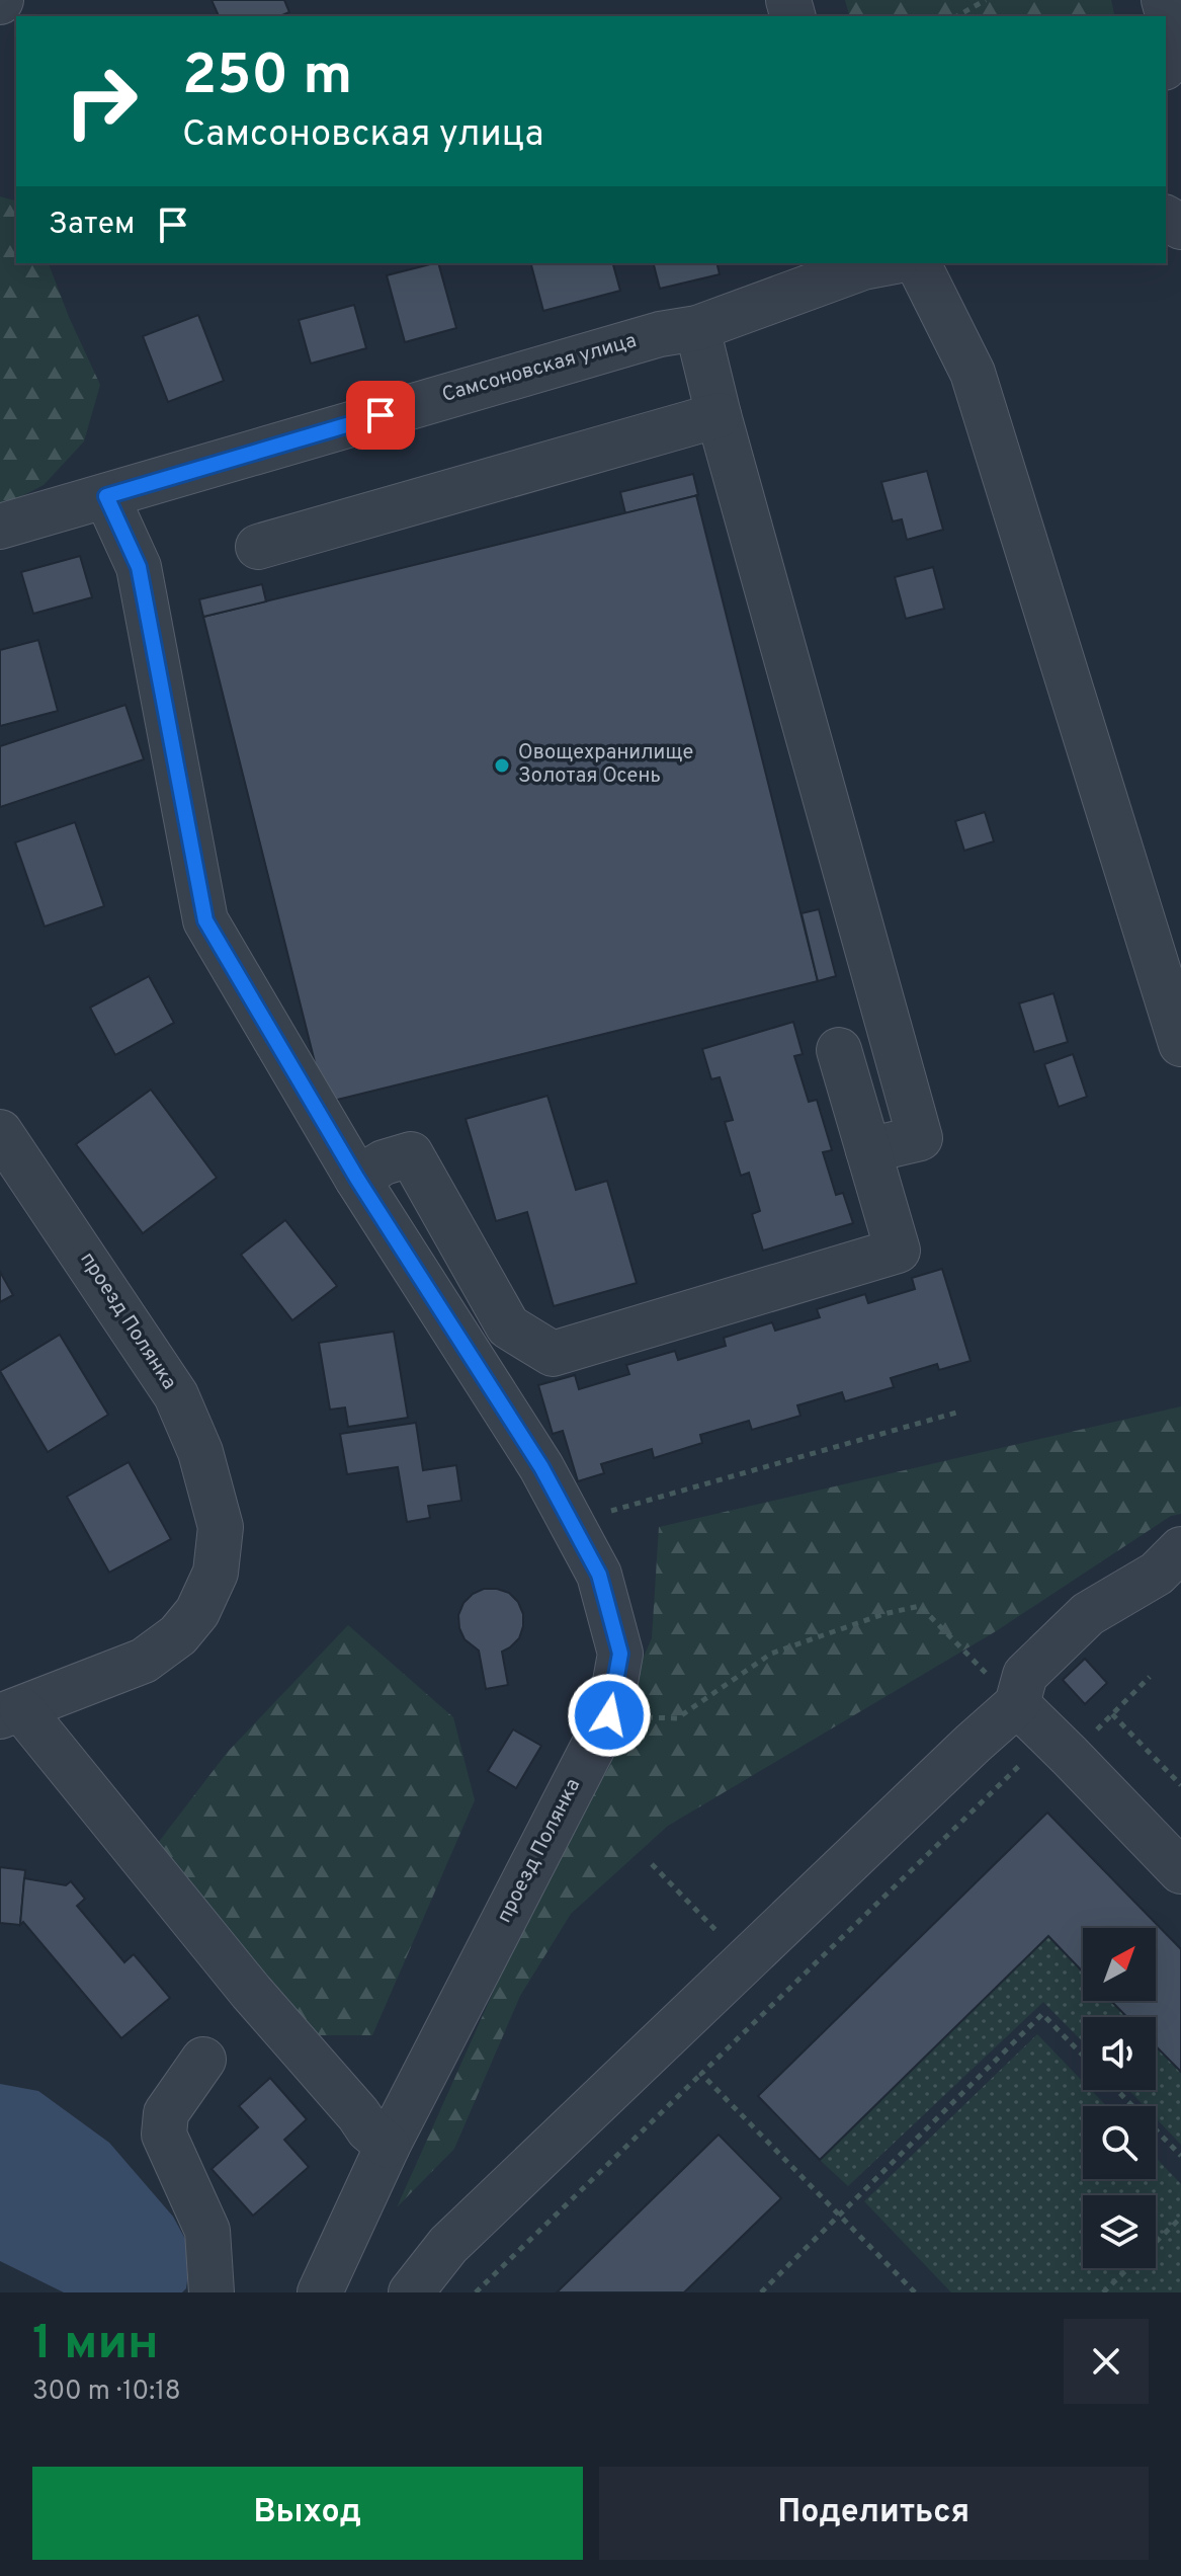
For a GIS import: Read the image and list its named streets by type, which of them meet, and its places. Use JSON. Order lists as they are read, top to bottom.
{
  "streets": {
    "street": ["Самсоновская улица", "проезд Полянка"]
  },
  "crossings": [
    ["Самсоновская улица", "проезд Полянка"]
  ],
  "places": ["Овощехранилище Золотая Осень"],
  "north": "top right",
  "page": {
    "turn": ["250 m", "Самсоновская улица"],
    "then": "Затем",
    "heading": ["1 мин", "300 m · 10:18"],
    "buttons": ["Выход", "Поделиться"]
  }
}
